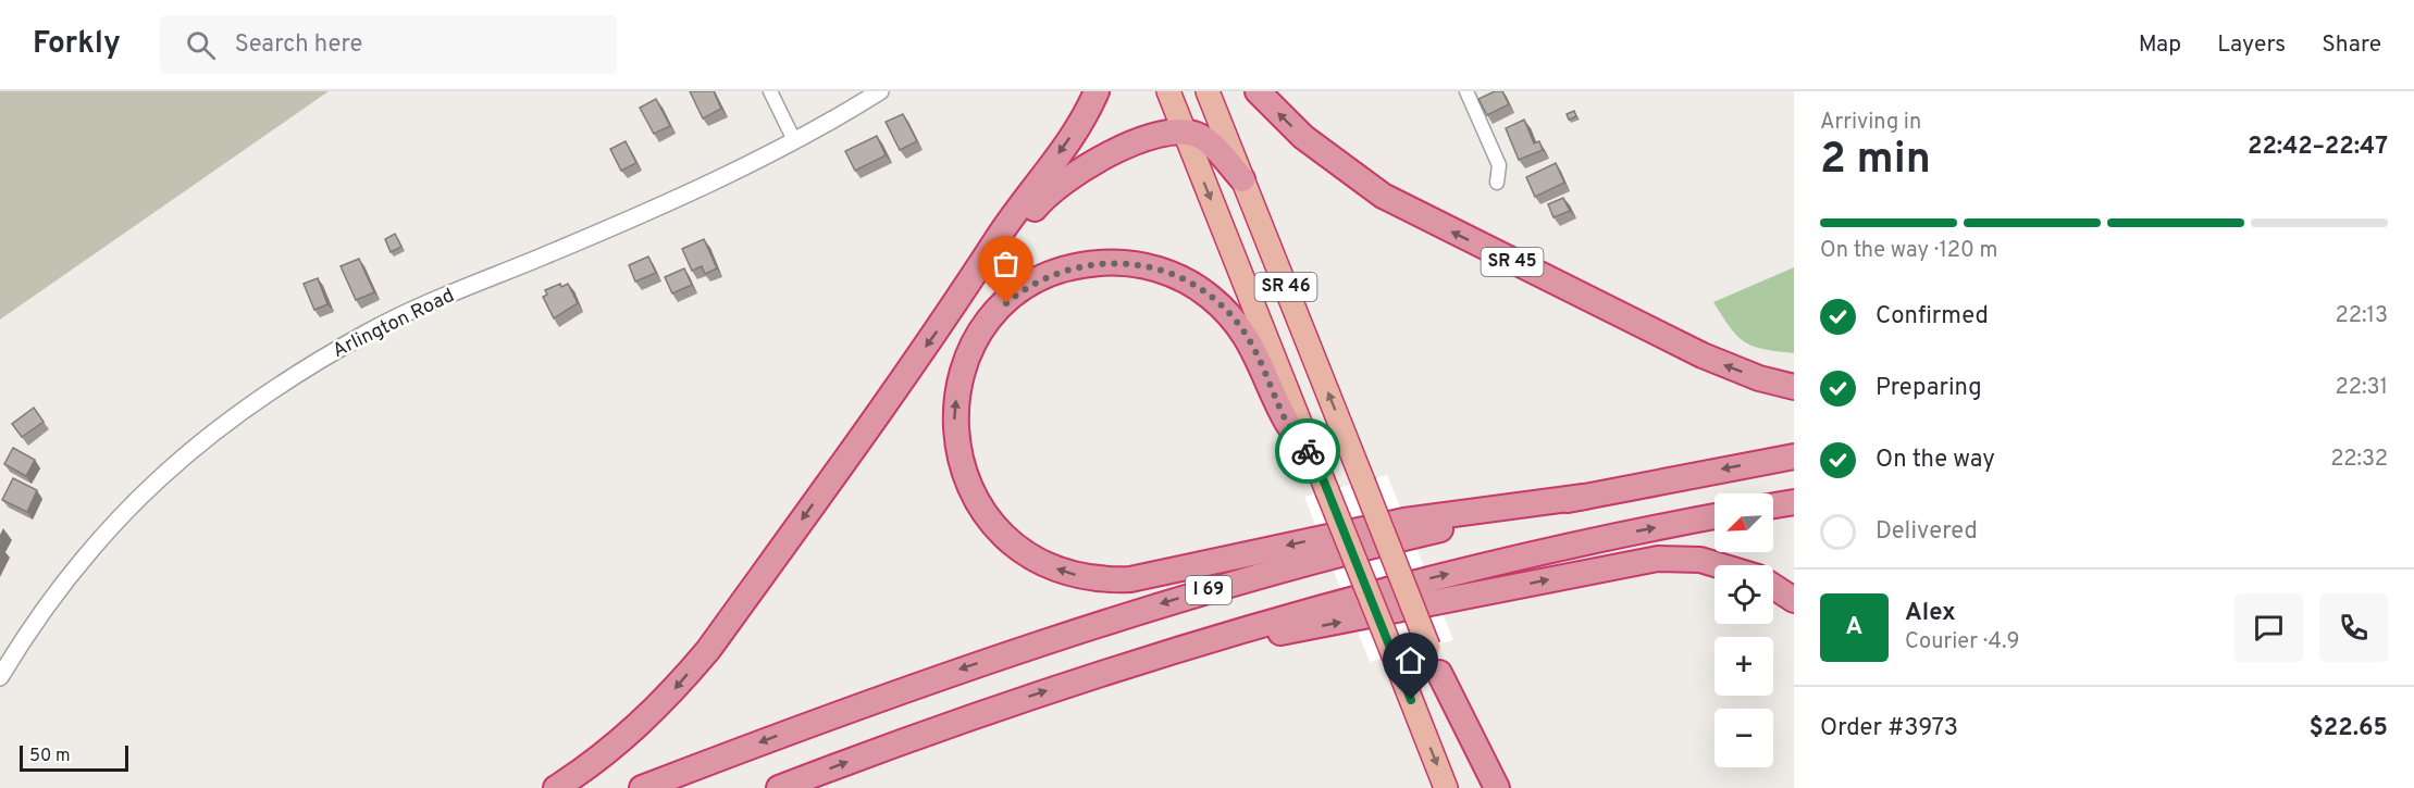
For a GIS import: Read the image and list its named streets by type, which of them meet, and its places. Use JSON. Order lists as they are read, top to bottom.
{
  "streets": {
    "highway": ["SR 45", "SR 46", "I 69"],
    "street": ["Arlington Road"]
  },
  "scale_bar": "50 m",
  "north": "bottom left",
  "page": {
    "header": "Forkly",
    "search": "Search here",
    "nav": ["Map", "Layers", "Share"],
    "heading": ["2 min", "Arriving in", "22:42–22:47"],
    "panel": [
      "Alex",
      "Courier · 4.9",
      "Order #3973",
      "$22.65"
    ],
    "bar": "On the way · 120 m",
    "list": [
      ["Confirmed", "22:13"],
      ["Preparing", "22:31"],
      ["On the way", "22:32"],
      "Delivered"
    ],
    "map_buttons": ["+", "−"],
    "round": "A",
    "scale": "50 m"
  }
}
